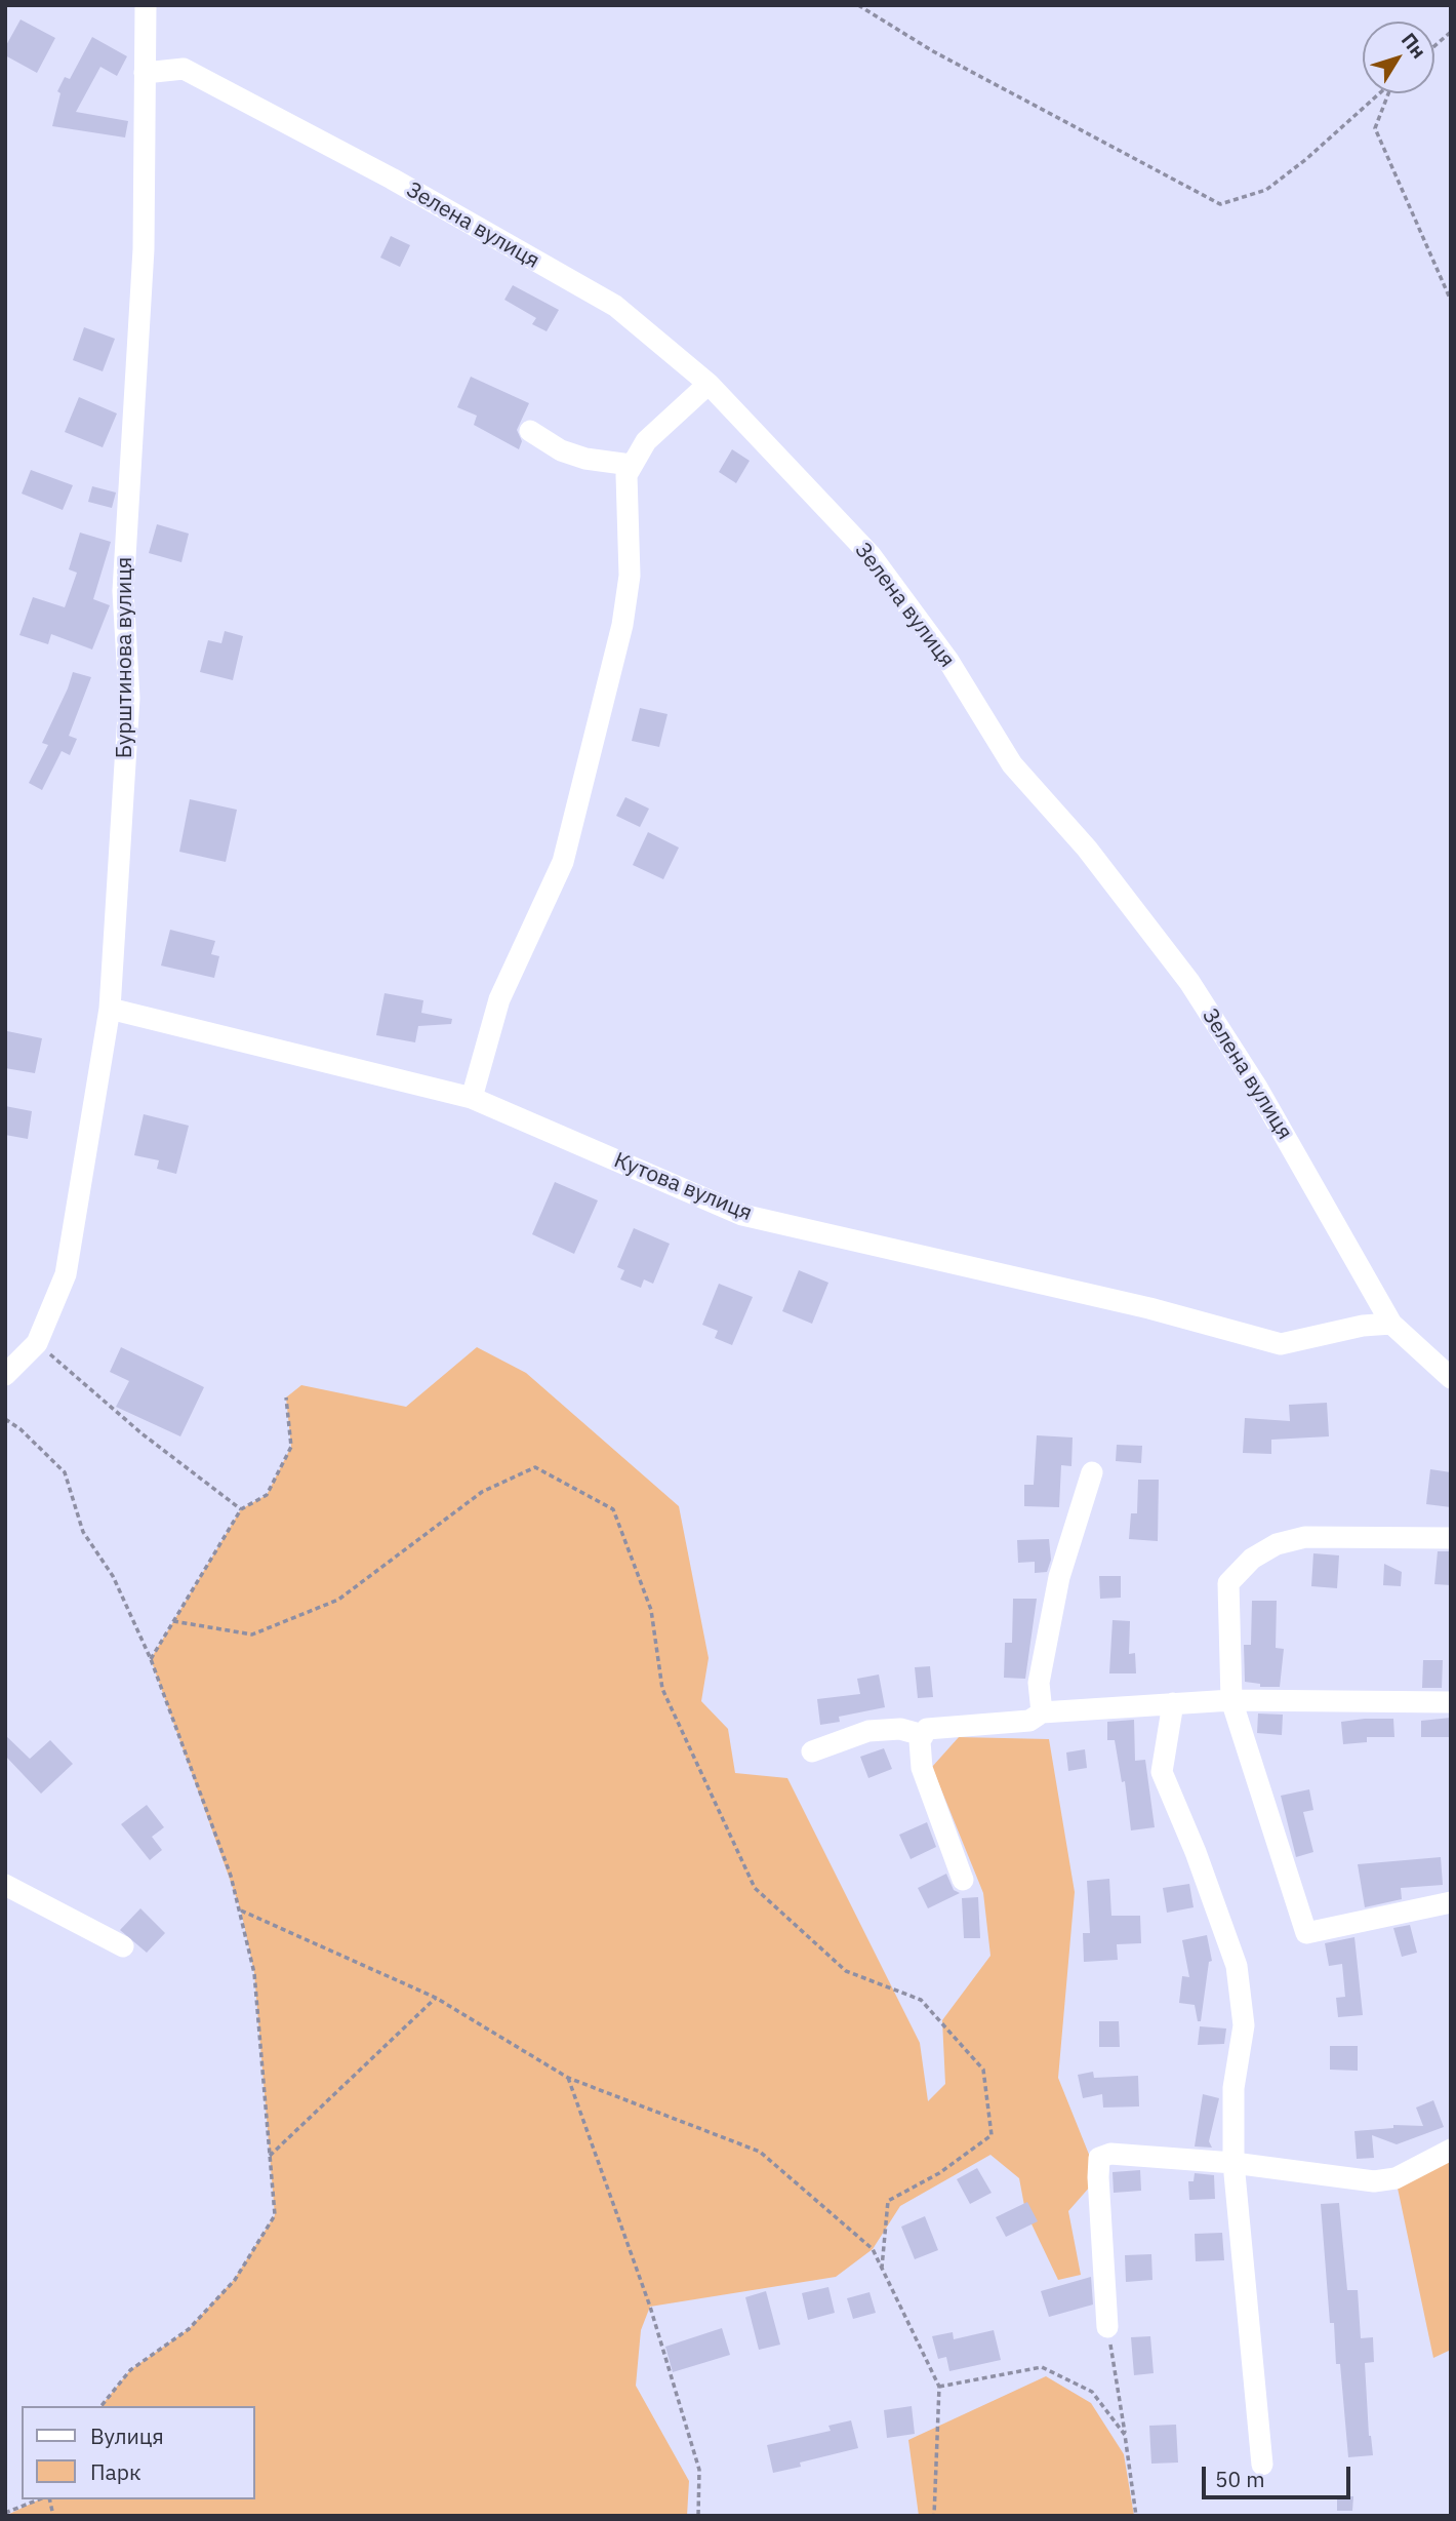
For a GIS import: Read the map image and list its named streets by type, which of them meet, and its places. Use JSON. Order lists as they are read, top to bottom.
{
  "streets": {
    "street": ["Зелена вулиця", "Бурштинова вулиця", "Кутова вулиця"]
  },
  "crossings": [
    ["Зелена вулиця", "Бурштинова вулиця"],
    ["Зелена вулиця", "Кутова вулиця"],
    ["Бурштинова вулиця", "Кутова вулиця"]
  ],
  "legend": ["Вулиця", "Парк"],
  "scale_bar": "50 m",
  "north": "top right"
}
